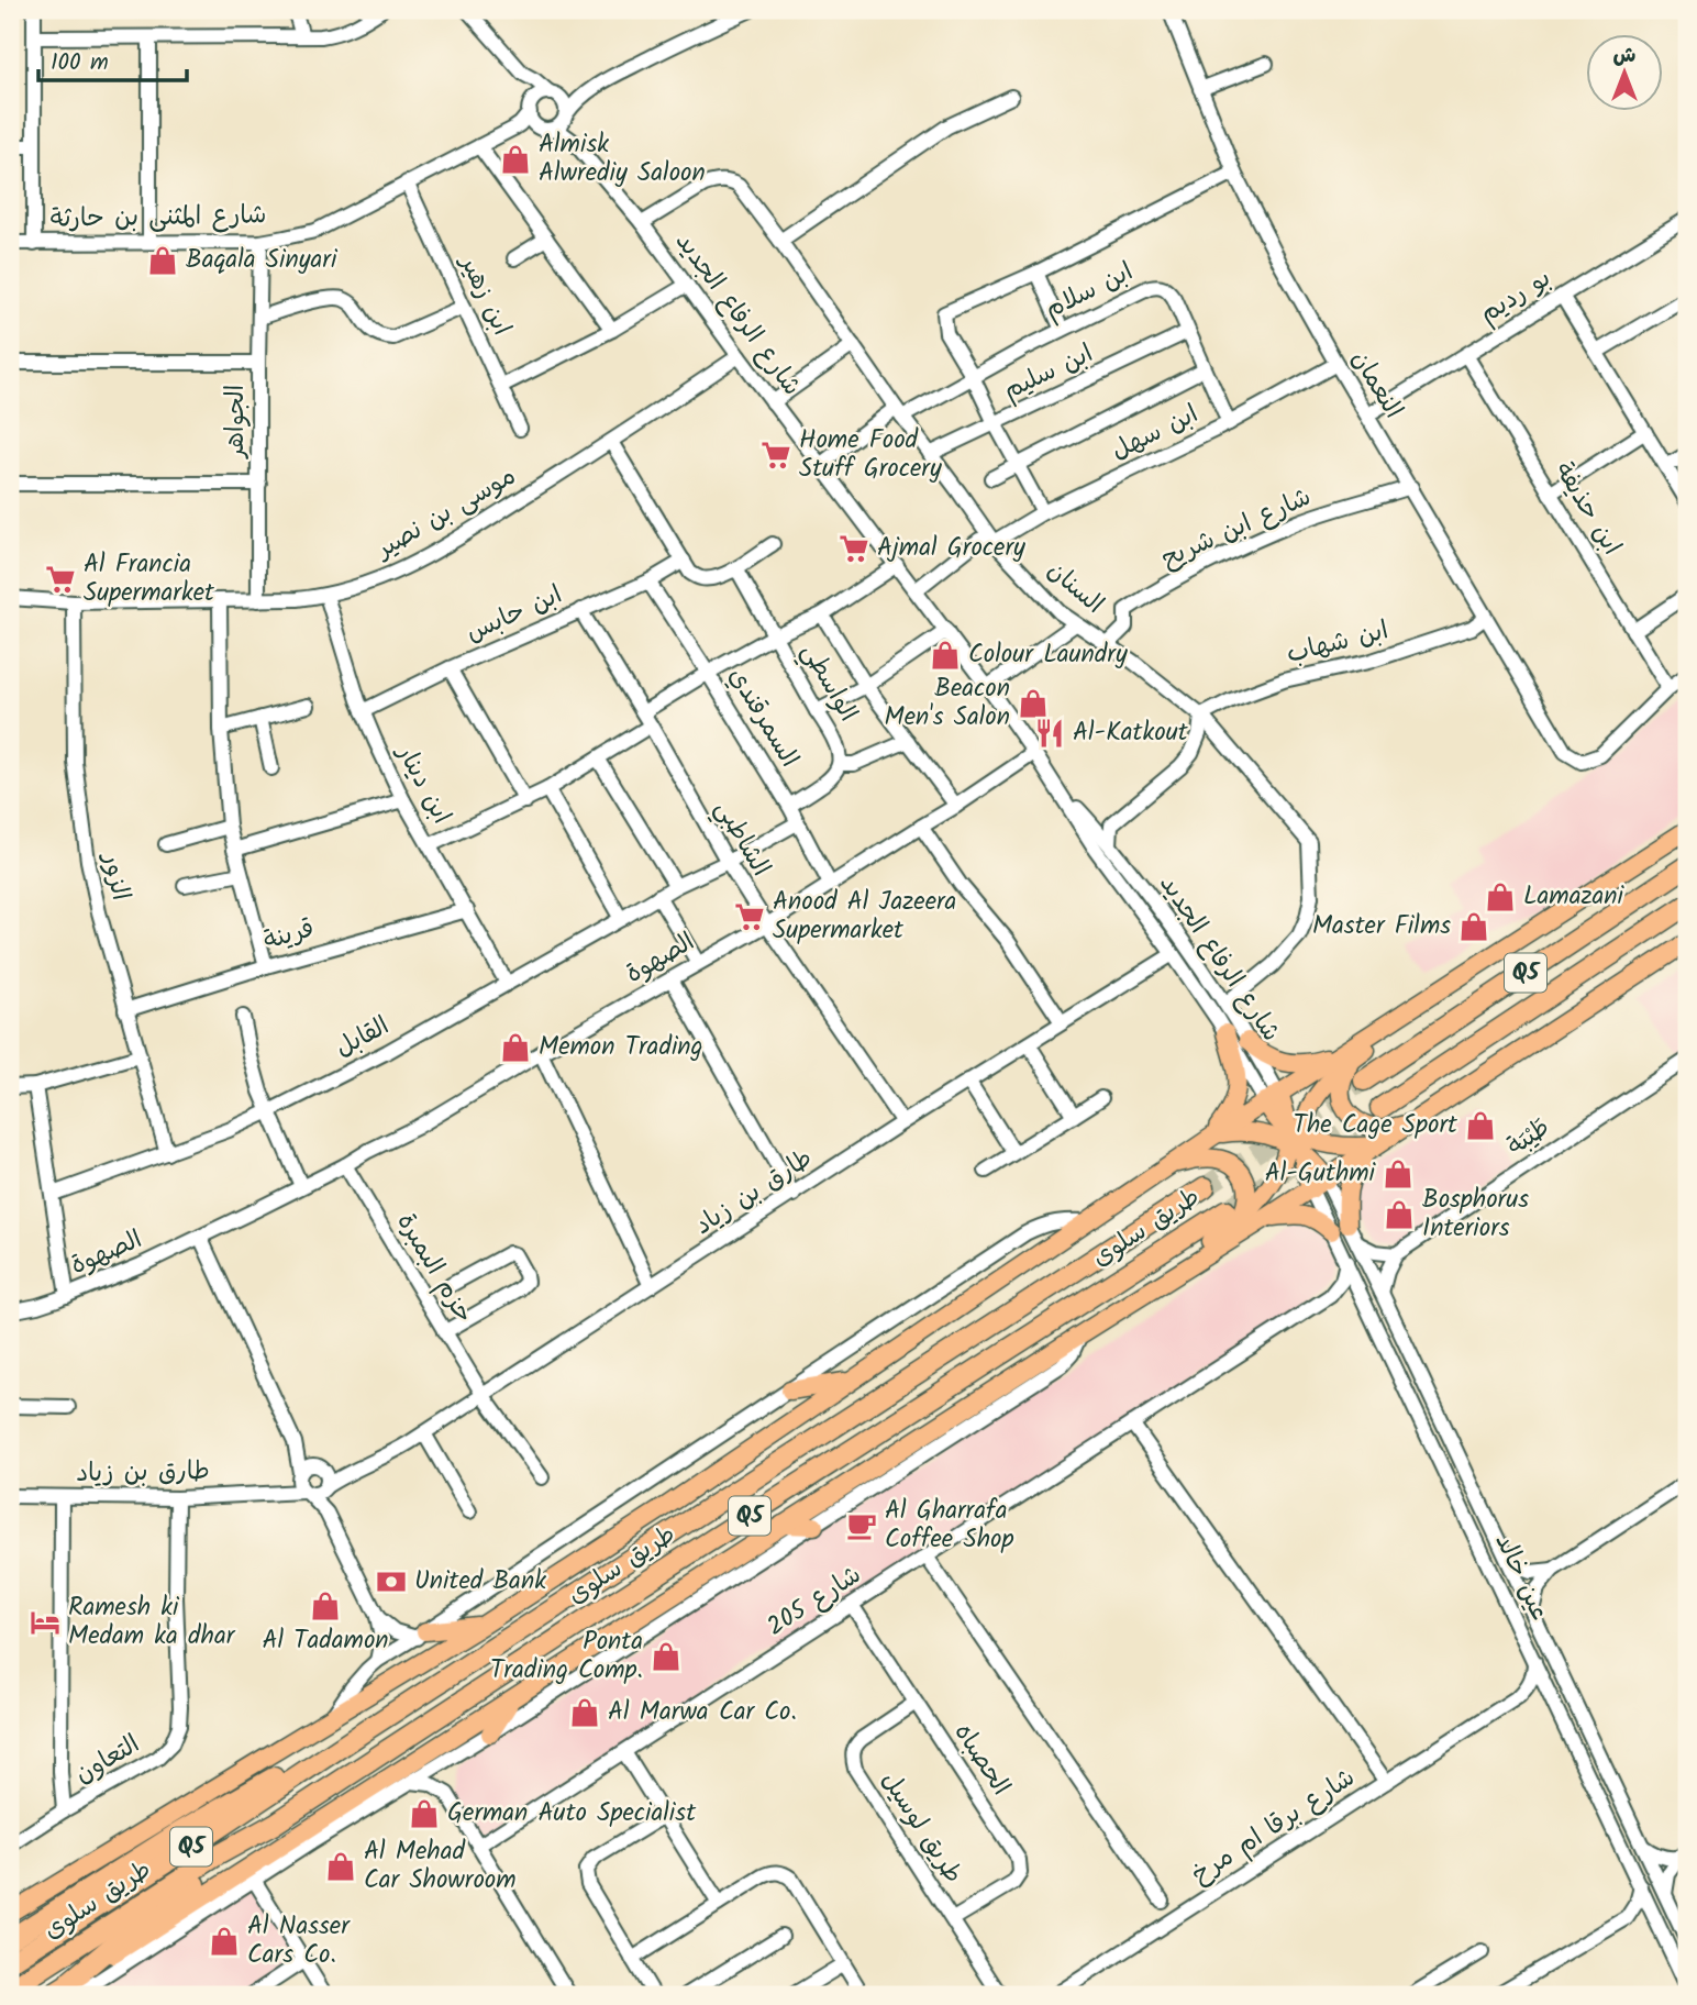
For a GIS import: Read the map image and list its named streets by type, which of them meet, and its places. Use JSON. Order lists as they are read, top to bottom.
{
  "streets": {
    "highway": ["Q5", "طريق سلوى"],
    "street": [
      "شارع المثنى بن حارثة",
      "ابن سلام",
      "ابن زهير",
      "بو رديم",
      "شارع الرفاع الجديد",
      "ابن سليم",
      "النعمان",
      "الجواهر",
      "ابن سهل",
      "ابن حذيفة",
      "موسى بن نصير",
      "شارع ابن شريح",
      "السنان",
      "ابن حابس",
      "ابن شهاب",
      "الواسطي",
      "السمرقندي",
      "ابن دينار",
      "الشاطبي",
      "الزور",
      "قرينة",
      "الصهوة",
      "القابل",
      "طَيْبَة",
      "طارق بن زياد",
      "حزم البمبرة",
      "عين خالد",
      "شارع 205",
      "التعاون",
      "الحصباه",
      "شارع برقا ام مرخ",
      "طريق لوسيل"
    ]
  },
  "crossings": [
    ["شارع المثنى بن حارثة", "ابن زهير"],
    ["شارع المثنى بن حارثة", "شارع الرفاع الجديد"],
    ["شارع المثنى بن حارثة", "الجواهر"],
    ["ابن سلام", "شارع الرفاع الجديد"],
    ["ابن سلام", "ابن سليم"],
    ["ابن سلام", "ابن سهل"],
    ["ابن سلام", "السنان"],
    ["بو رديم", "النعمان"],
    ["بو رديم", "ابن حذيفة"],
    ["شارع الرفاع الجديد", "ابن سهل"],
    ["شارع الرفاع الجديد", "موسى بن نصير"],
    ["شارع الرفاع الجديد", "السنان"],
    ["شارع الرفاع الجديد", "الصهوة"],
    ["شارع الرفاع الجديد", "طارق بن زياد"],
    ["شارع الرفاع الجديد", "طريق سلوى"],
    ["ابن سليم", "السنان"],
    ["النعمان", "ابن سهل"],
    ["النعمان", "ابن حذيفة"],
    ["النعمان", "شارع ابن شريح"],
    ["النعمان", "ابن شهاب"],
    ["الجواهر", "موسى بن نصير"],
    ["ابن سهل", "السنان"],
    ["موسى بن نصير", "ابن دينار"],
    ["موسى بن نصير", "الزور"],
    ["شارع ابن شريح", "السنان"],
    ["السنان", "ابن شهاب"],
    ["ابن حابس", "السمرقندي"],
    ["ابن حابس", "ابن دينار"],
    ["ابن حابس", "الشاطبي"],
    ["الواسطي", "السمرقندي"],
    ["السمرقندي", "الصهوة"],
    ["السمرقندي", "القابل"],
    ["ابن دينار", "قرينة"],
    ["ابن دينار", "القابل"],
    ["الشاطبي", "الصهوة"],
    ["الشاطبي", "القابل"],
    ["الشاطبي", "طارق بن زياد"],
    ["الزور", "قرينة"],
    ["الزور", "القابل"],
    ["الصهوة", "حزم البمبرة"],
    ["طارق بن زياد", "حزم البمبرة"],
    ["طارق بن زياد", "التعاون"],
    ["طريق سلوى", "عين خالد"],
    ["شارع 205", "الحصباه"],
    ["الحصباه", "طريق لوسيل"]
  ],
  "places": {
    "shop": [
      "Almisk Alwrediy Saloon",
      "Baqala Sinyari",
      "Colour Laundry",
      "Beacon Men's Salon",
      "Lamazani",
      "Master Films",
      "Memon Trading",
      "The Cage Sport",
      "Al-Guthmi",
      "Bosphorus Interiors",
      "Al Tadamon",
      "Ponta Trading Comp.",
      "Al Marwa Car Co.",
      "German Auto Specialist",
      "Al Mehad Car Showroom",
      "Al Nasser Cars Co."
    ],
    "supermarket": [
      "Home Food Stuff Grocery",
      "Ajmal Grocery",
      "Al Francia Supermarket",
      "Anood Al Jazeera Supermarket"
    ],
    "restaurant": ["Al-Katkout"],
    "cafe": ["Al Gharrafa Coffee Shop"],
    "bank": ["United Bank"],
    "hotel": ["Ramesh ki Medam ka dhar"]
  },
  "scale_bar": "100 m",
  "north": "top"
}
